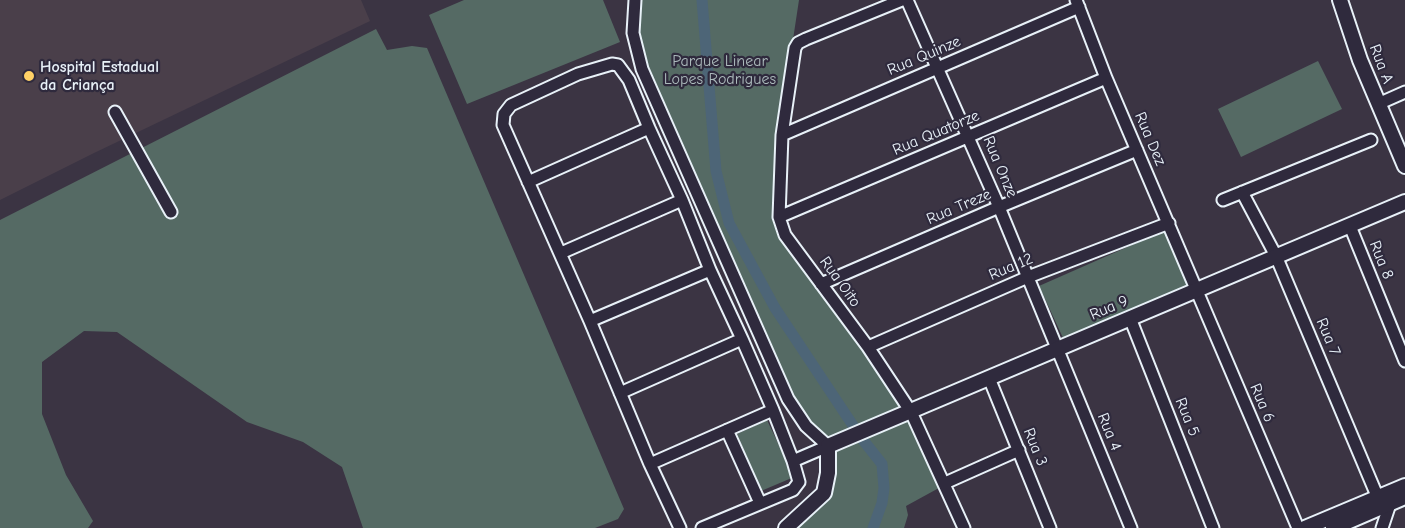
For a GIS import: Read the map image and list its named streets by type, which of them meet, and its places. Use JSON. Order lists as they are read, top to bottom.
{
  "streets": {
    "street": [
      "Rua Quinze",
      "Rua A",
      "Rua Quatorze",
      "Rua Dez",
      "Rua Onze",
      "Rua Treze",
      "Rua 8",
      "Rua 12",
      "Rua Oito",
      "Rua 9",
      "Rua 7",
      "Rua 6",
      "Rua 5",
      "Rua 4",
      "Rua 3"
    ]
  },
  "crossings": [
    ["Rua Quinze", "Rua Dez"],
    ["Rua Quinze", "Rua Onze"],
    ["Rua Quinze", "Rua Oito"],
    ["Rua Quatorze", "Rua Dez"],
    ["Rua Quatorze", "Rua Onze"],
    ["Rua Quatorze", "Rua Oito"],
    ["Rua Dez", "Rua Treze"],
    ["Rua Dez", "Rua 12"],
    ["Rua Dez", "Rua 9"],
    ["Rua Dez", "Rua 6"],
    ["Rua Onze", "Rua Treze"],
    ["Rua Onze", "Rua 12"],
    ["Rua Onze", "Rua 9"],
    ["Rua Onze", "Rua 4"],
    ["Rua Treze", "Rua Oito"],
    ["Rua 8", "Rua 9"],
    ["Rua 12", "Rua Oito"],
    ["Rua Oito", "Rua 9"],
    ["Rua 9", "Rua 7"],
    ["Rua 9", "Rua 6"],
    ["Rua 9", "Rua 5"],
    ["Rua 9", "Rua 4"],
    ["Rua 9", "Rua 3"]
  ],
  "parks": ["Parque Linear Lopes Rodrigues"],
  "places": ["Hospital Estadual da Criança"]
}
